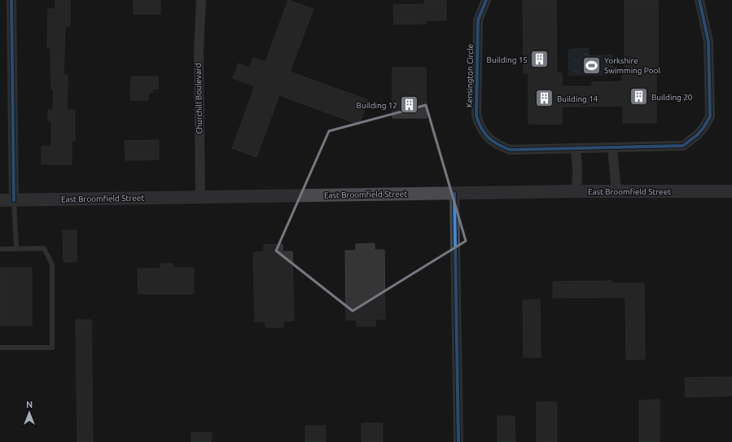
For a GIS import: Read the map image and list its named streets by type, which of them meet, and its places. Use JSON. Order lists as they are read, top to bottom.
{
  "streets": {
    "main road": ["East Broomfield Street"],
    "street": ["Kensington Circle", "Churchill Boulevard"]
  },
  "crossings": [
    ["Churchill Boulevard", "East Broomfield Street"]
  ],
  "places": {
    "building": [
      "Building 15",
      "Building 20",
      "Building 14",
      "Building 12"
    ],
    "sports": ["Yorkshire Swimming Pool"]
  },
  "north": "top"
}
